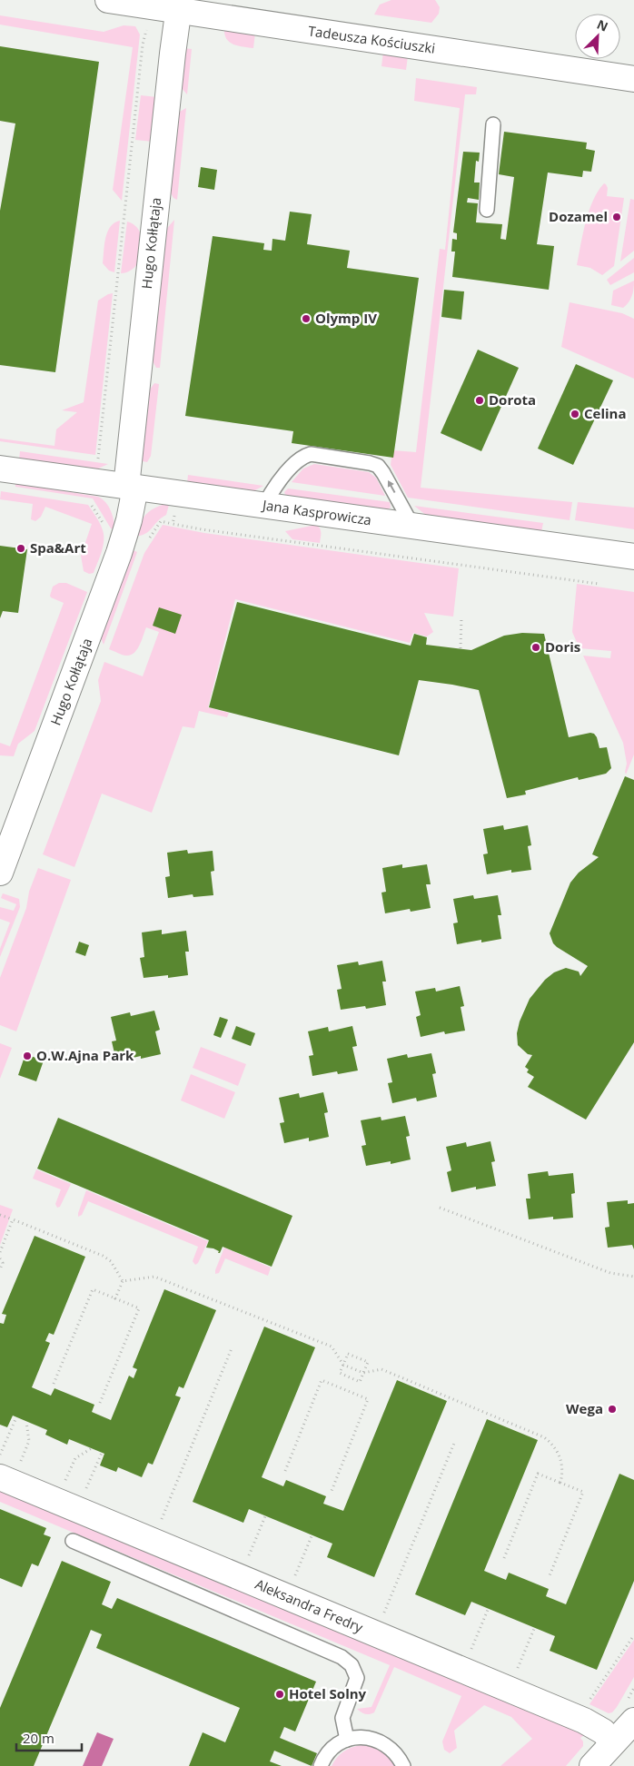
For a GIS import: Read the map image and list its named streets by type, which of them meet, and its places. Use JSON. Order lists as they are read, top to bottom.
{
  "streets": {
    "street": [
      "Tadeusza Kościuszki",
      "Hugo Kołłątaja",
      "Jana Kasprowicza",
      "Aleksandra Fredry"
    ]
  },
  "crossings": [
    ["Tadeusza Kościuszki", "Hugo Kołłątaja"],
    ["Hugo Kołłątaja", "Jana Kasprowicza"]
  ],
  "places": [
    "Dozamel",
    "Olymp IV",
    "Dorota",
    "Celina",
    "Spa&Art",
    "Doris",
    "O.W.Ajna Park",
    "Wega",
    "Hotel Solny"
  ],
  "scale_bar": "20 m",
  "north": "top right"
}
